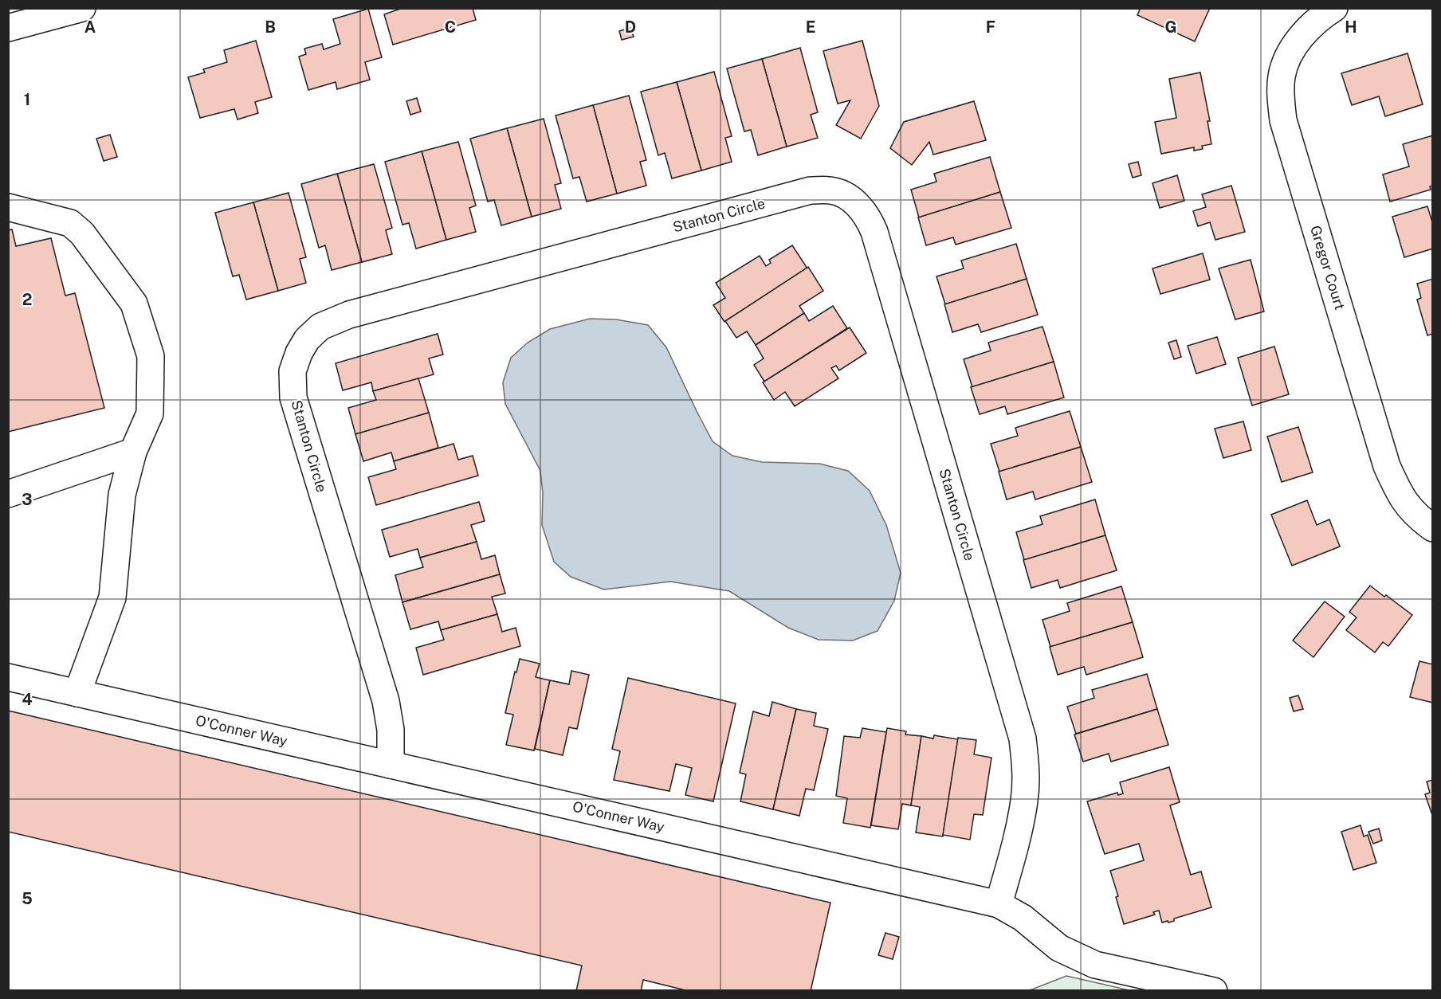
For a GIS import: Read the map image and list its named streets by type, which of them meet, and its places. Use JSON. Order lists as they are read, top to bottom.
{
  "streets": {
    "street": ["Stanton Circle", "Gregor Court", "O'Conner Way"]
  },
  "crossings": [
    ["Stanton Circle", "O'Conner Way"]
  ],
  "grid": {
    "columns": [
      "A",
      "B",
      "C",
      "D",
      "E",
      "F",
      "G",
      "H"
    ],
    "rows": [
      "1",
      "2",
      "3",
      "4",
      "5"
    ]
  }
}
